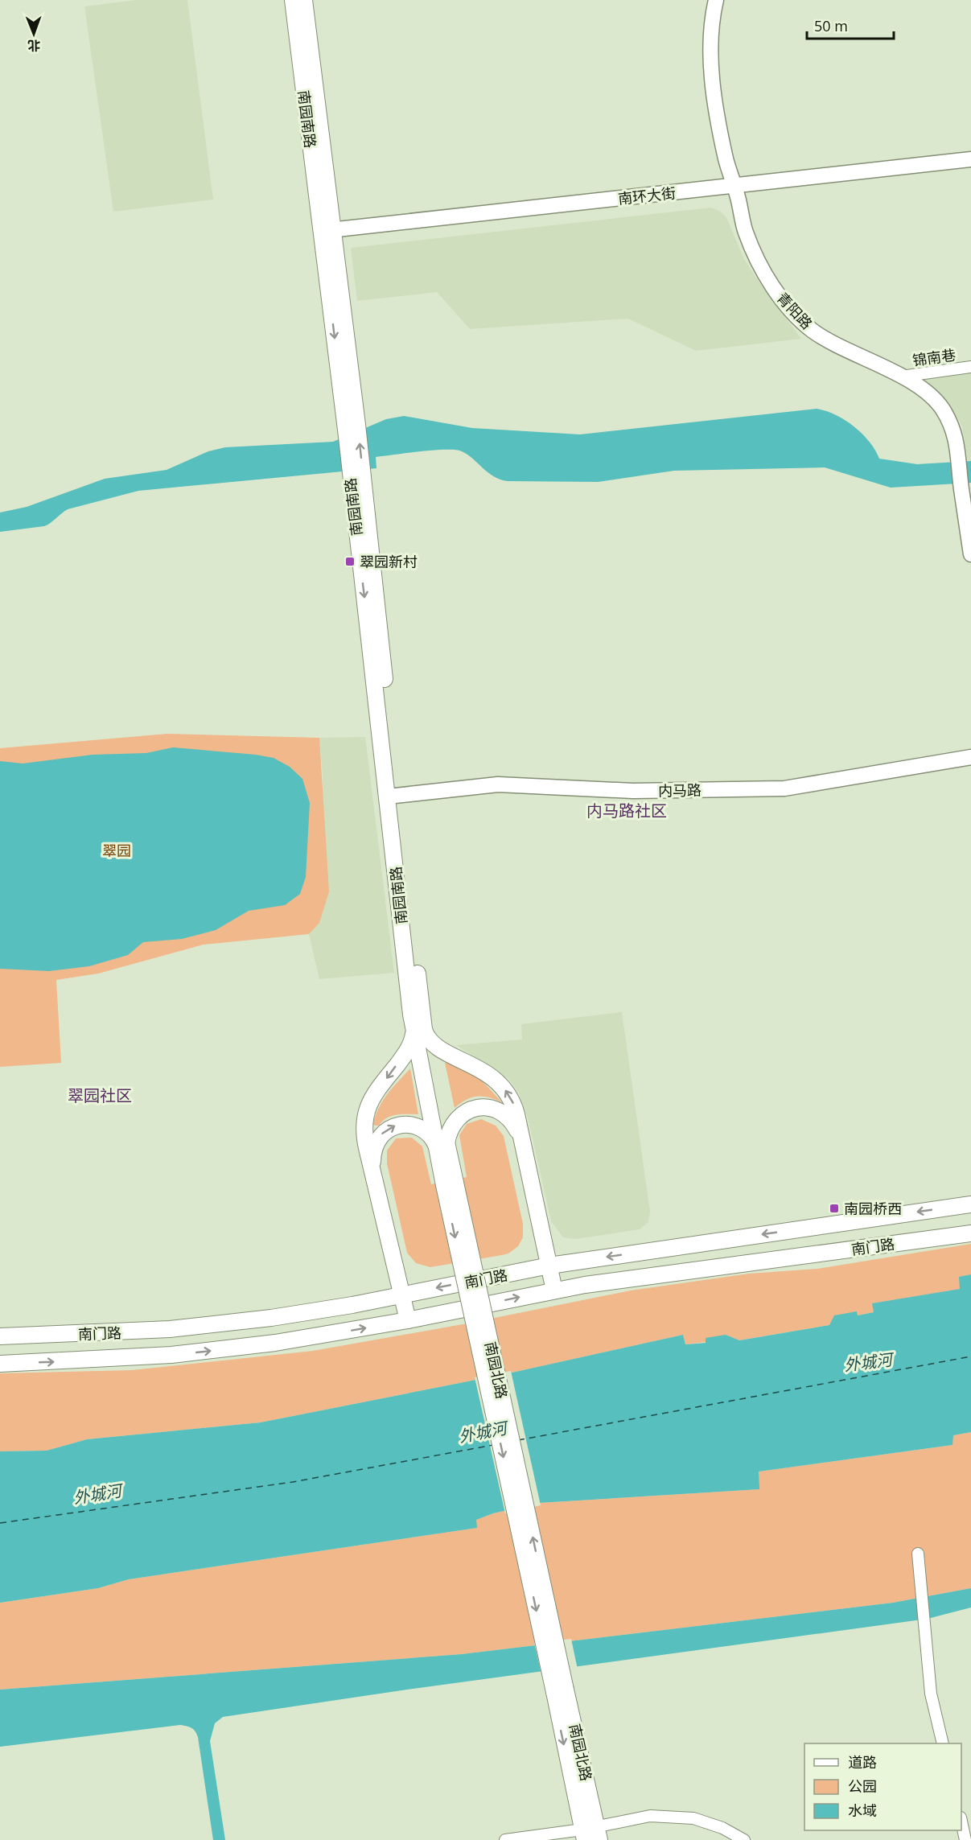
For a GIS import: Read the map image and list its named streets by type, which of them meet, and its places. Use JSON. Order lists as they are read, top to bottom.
{
  "streets": {
    "main road": ["南园南路", "南门路", "南园北路"],
    "street": [
      "南环大街",
      "青阳路",
      "锦南巷",
      "内马路"
    ]
  },
  "crossings": [
    ["南园南路", "南环大街"],
    ["南园南路", "内马路"],
    ["南园南路", "南园北路"],
    ["南环大街", "青阳路"],
    ["青阳路", "锦南巷"]
  ],
  "districts": ["内马路社区", "翠园社区"],
  "water": ["外城河"],
  "parks": ["翠园"],
  "places": {
    "transit": ["翠园新村", "南园桥西"]
  },
  "legend": ["道路", "公园", "水域"],
  "scale_bar": "50 m",
  "north": "bottom"
}
